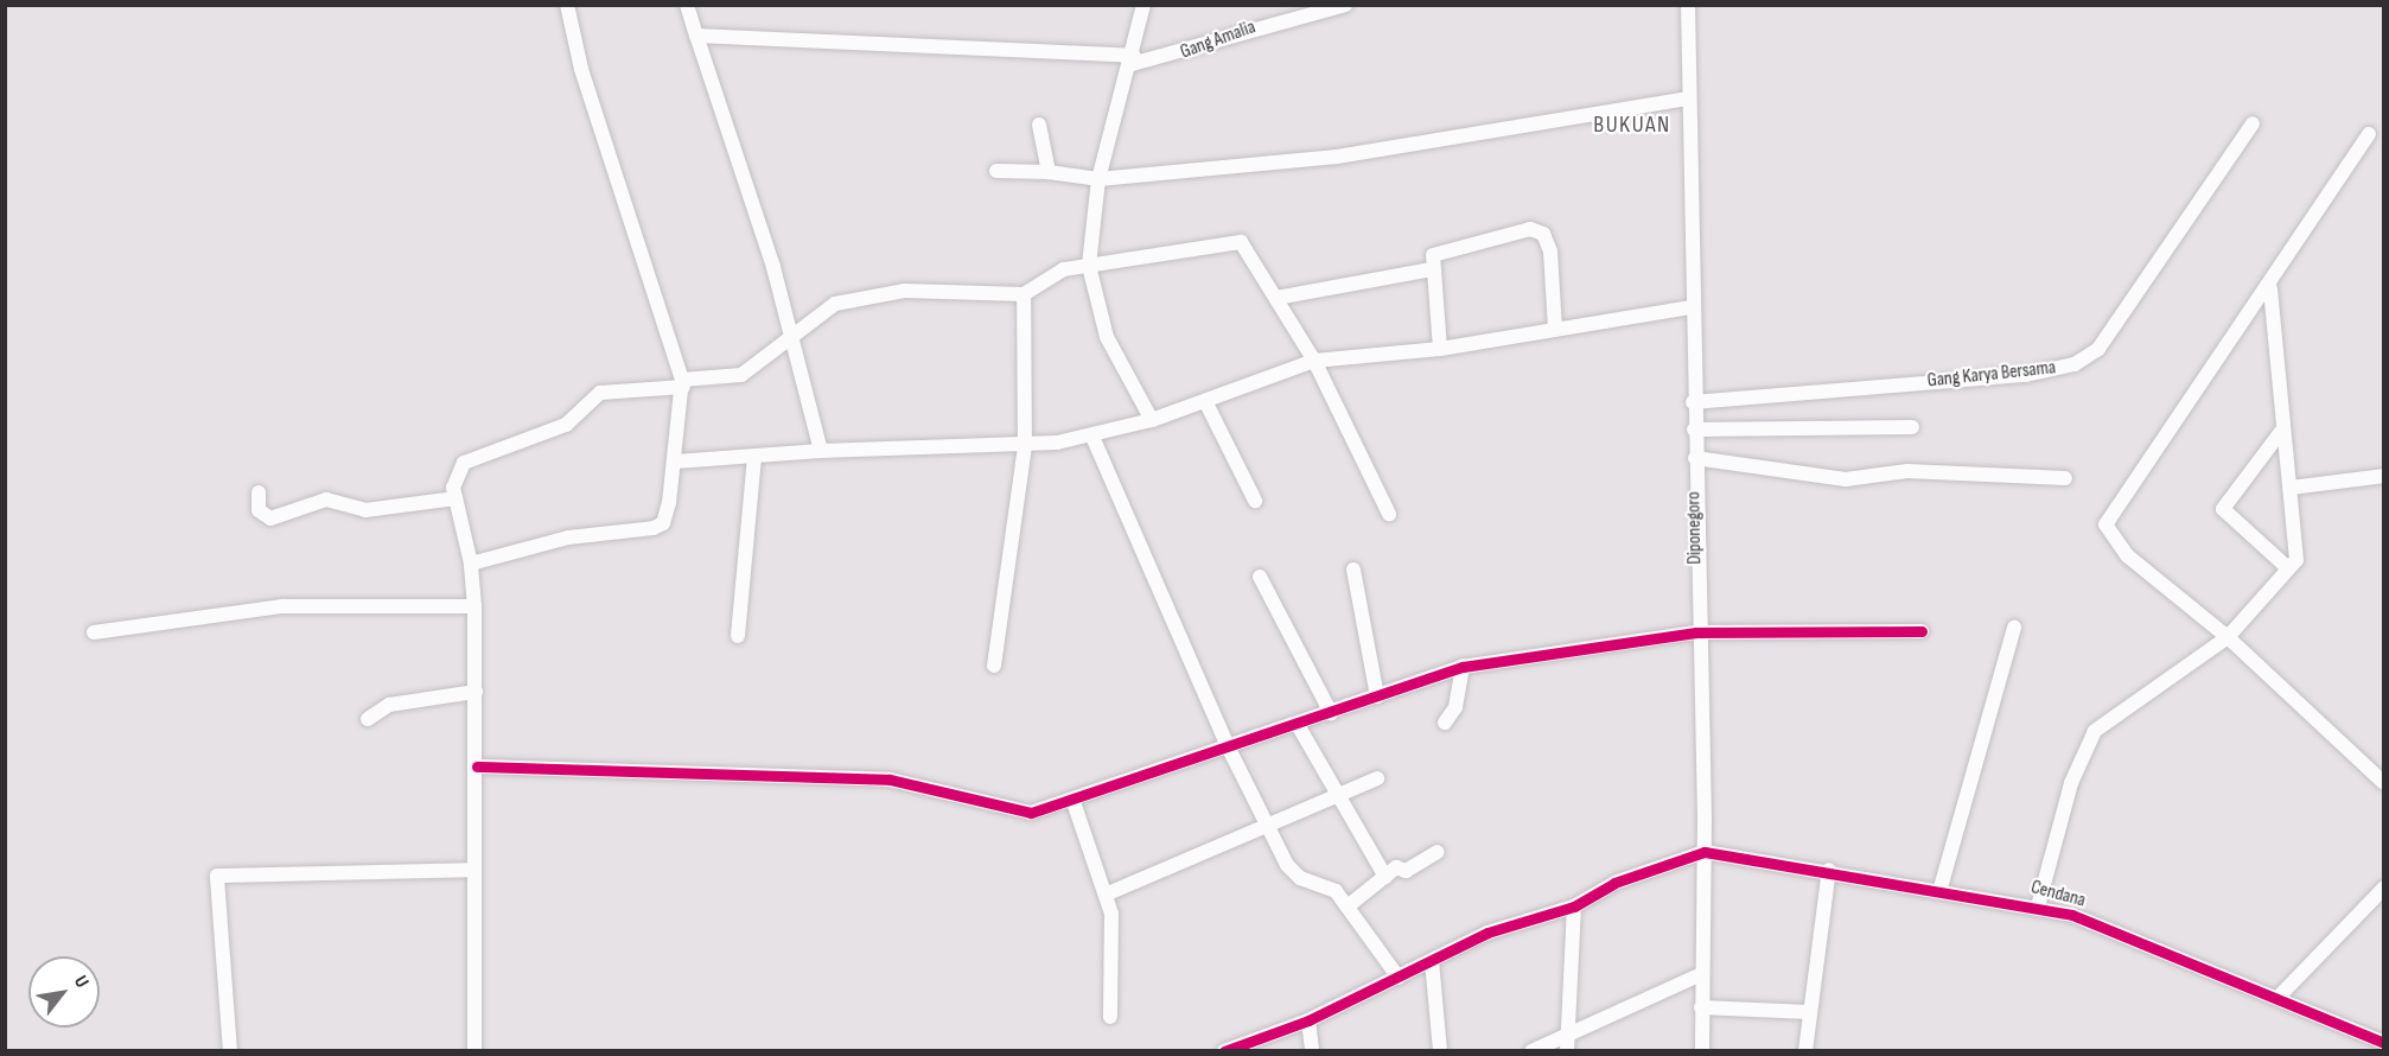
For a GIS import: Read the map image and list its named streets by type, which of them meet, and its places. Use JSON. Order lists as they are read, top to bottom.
{
  "streets": {
    "street": [
      "Gang Amalia",
      "Gang Karya Bersama",
      "Diponegoro",
      "Cendana"
    ]
  },
  "crossings": [
    ["Gang Karya Bersama", "Diponegoro"],
    ["Diponegoro", "Cendana"]
  ],
  "districts": ["BUKUAN"],
  "north": "top right"
}
